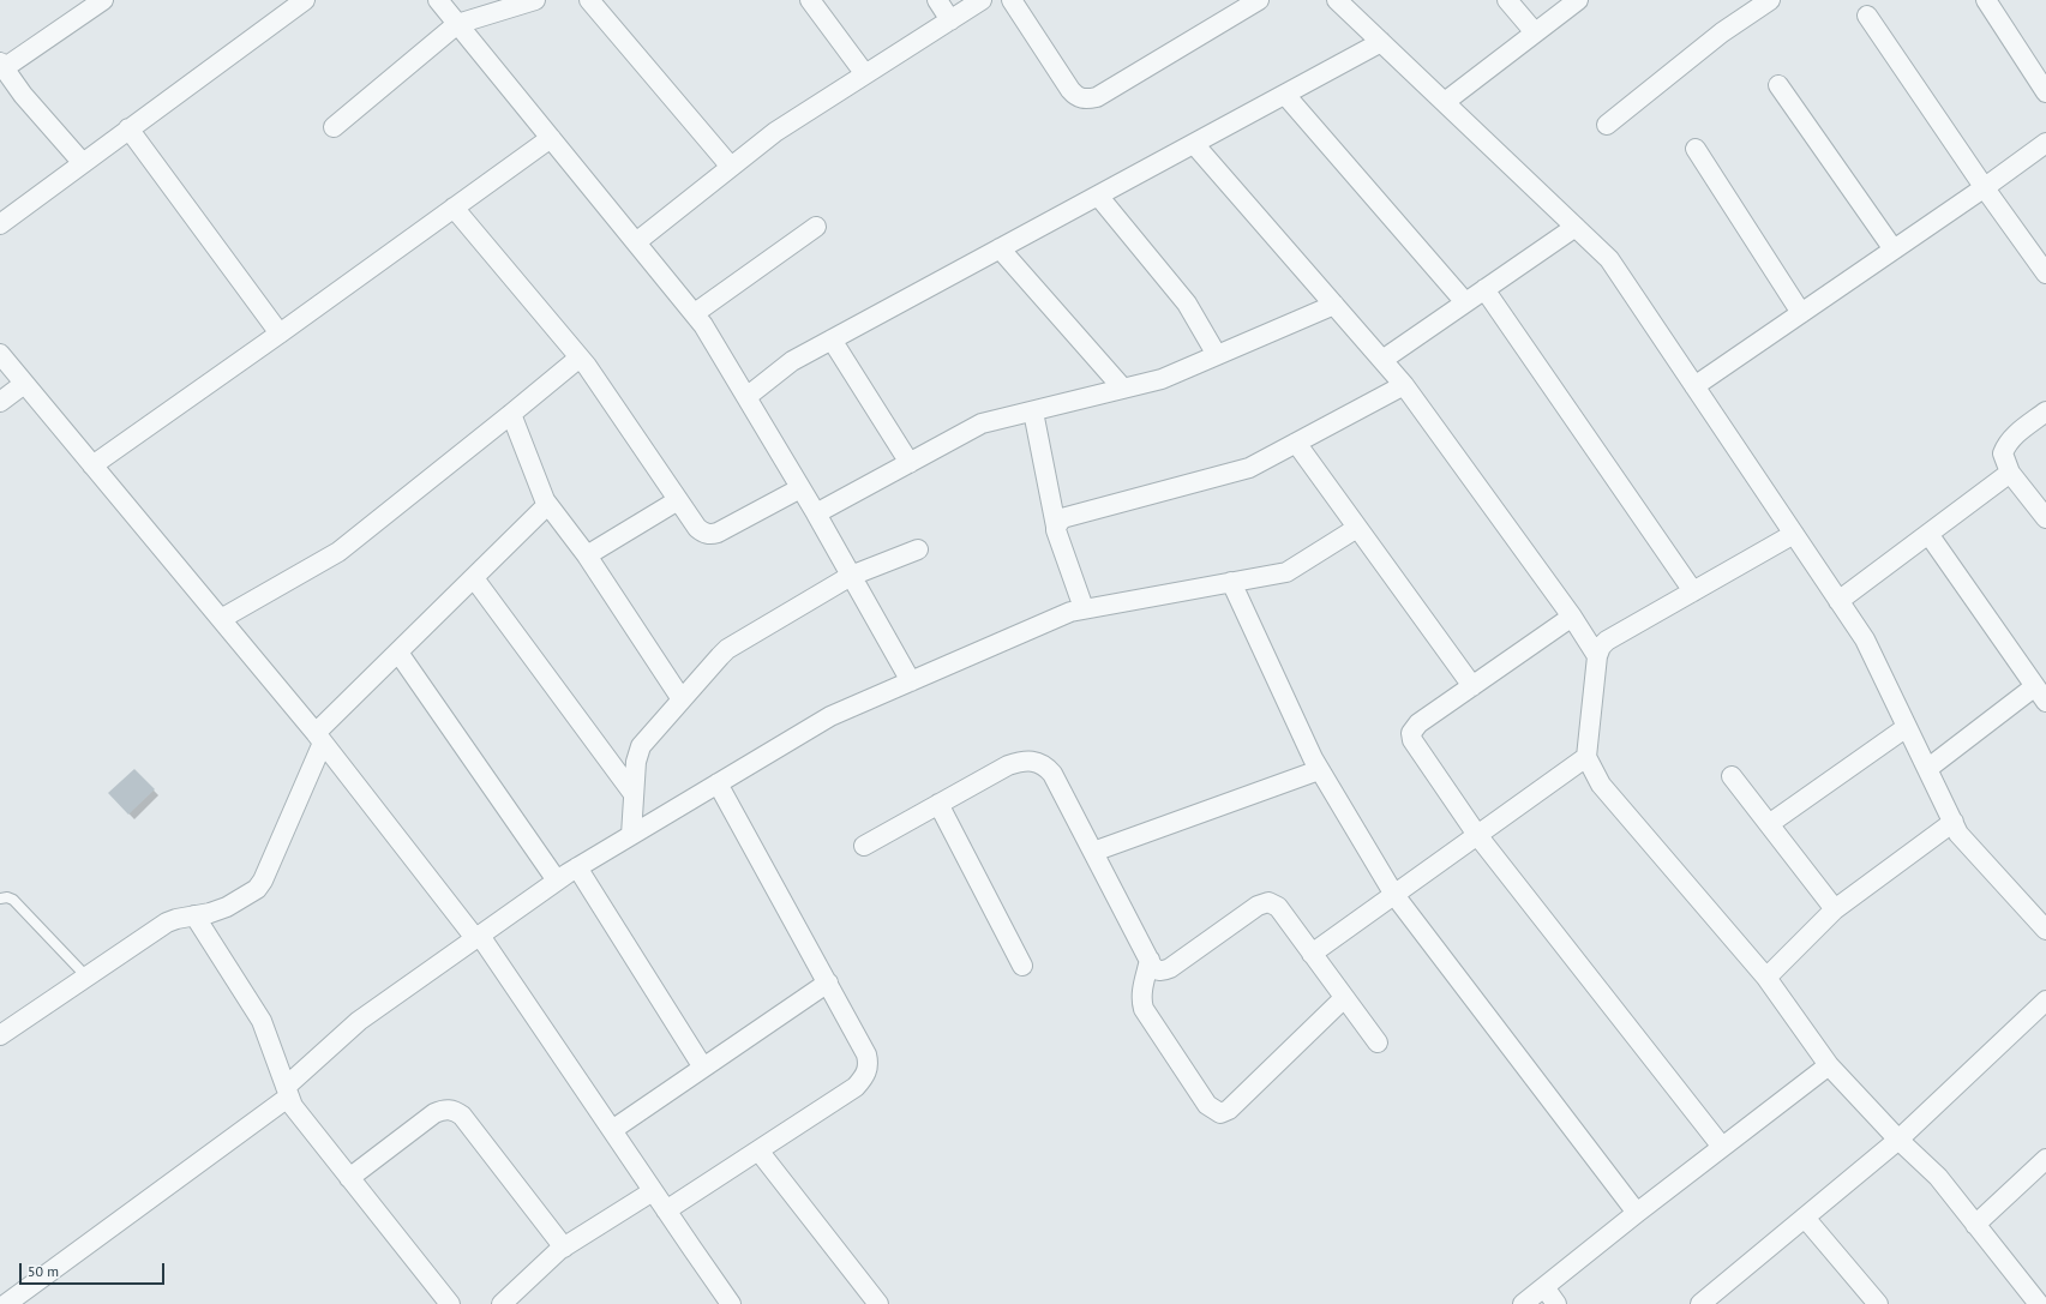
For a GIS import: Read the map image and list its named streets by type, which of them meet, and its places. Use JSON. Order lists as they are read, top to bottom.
{
  "scale_bar": "50 m"
}
